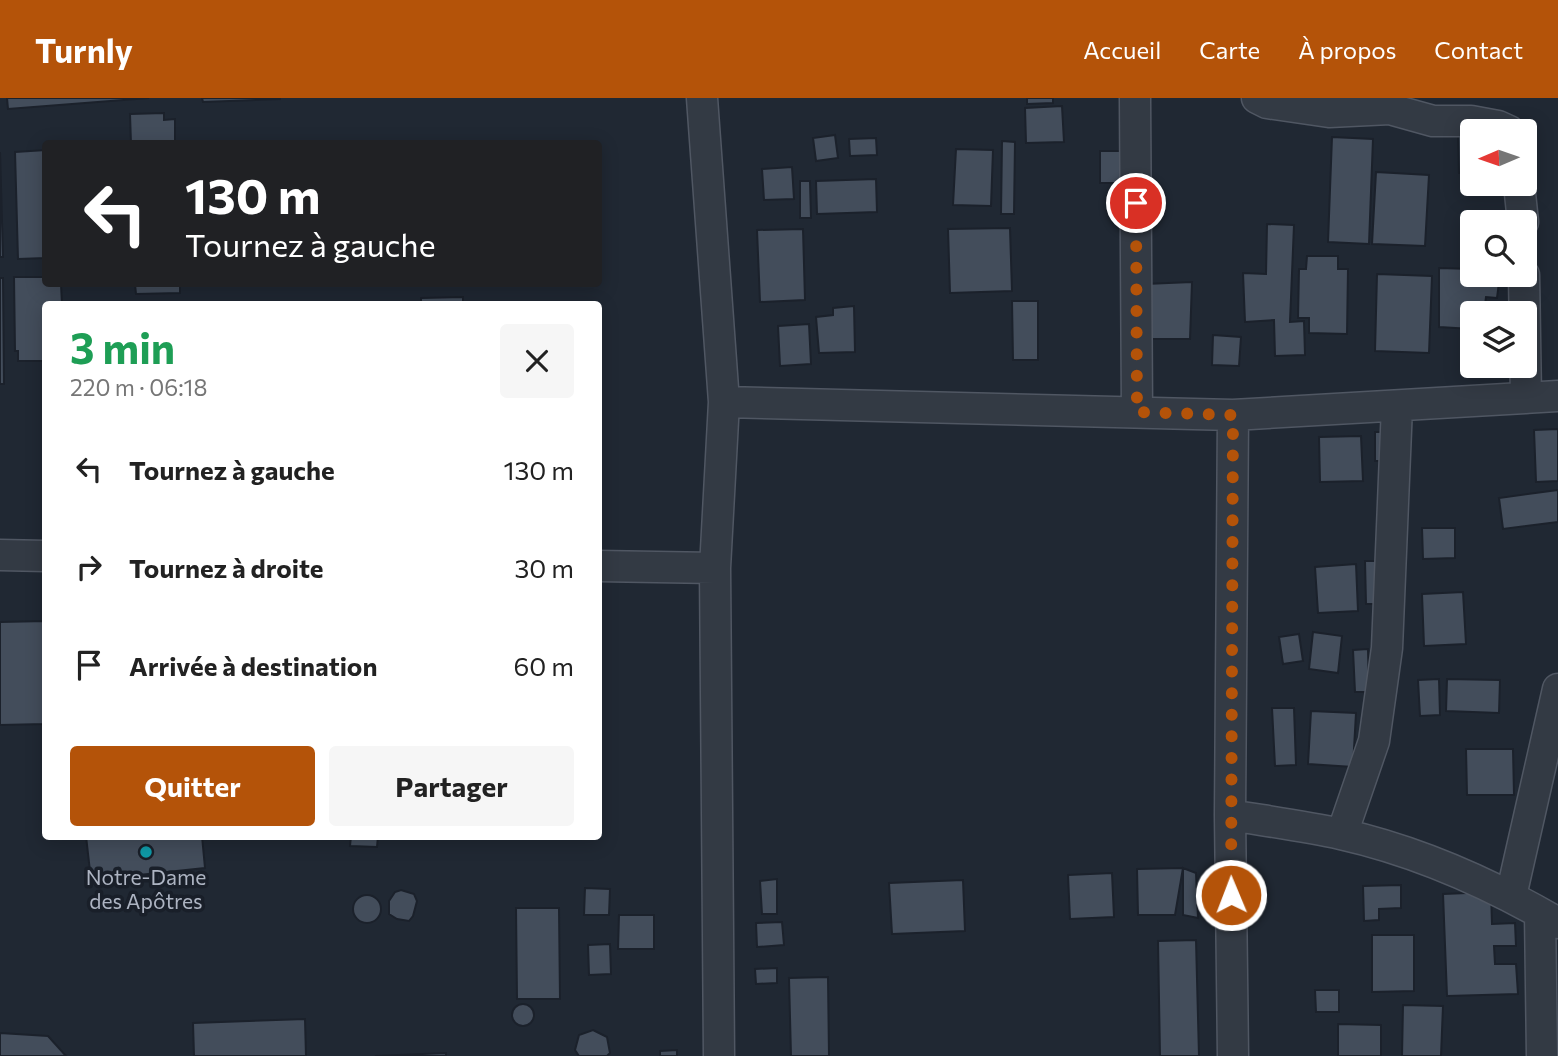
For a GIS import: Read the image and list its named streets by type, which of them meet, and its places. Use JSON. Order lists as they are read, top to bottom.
{
  "places": ["Notre-Dame des Apôtres"],
  "north": "left",
  "page": {
    "header": "Turnly",
    "nav": [
      "Accueil",
      "Carte",
      "À propos",
      "Contact"
    ],
    "turn": ["130 m", "Tournez à gauche"],
    "heading": ["3 min", "220 m · 06:18"],
    "list": [
      {
        "name": "Tournez à gauche",
        "value": "130 m"
      },
      {
        "name": "Tournez à droite",
        "value": "30 m"
      },
      {
        "name": "Arrivée à destination",
        "value": "60 m"
      }
    ],
    "buttons": ["Quitter", "Partager"]
  }
}
